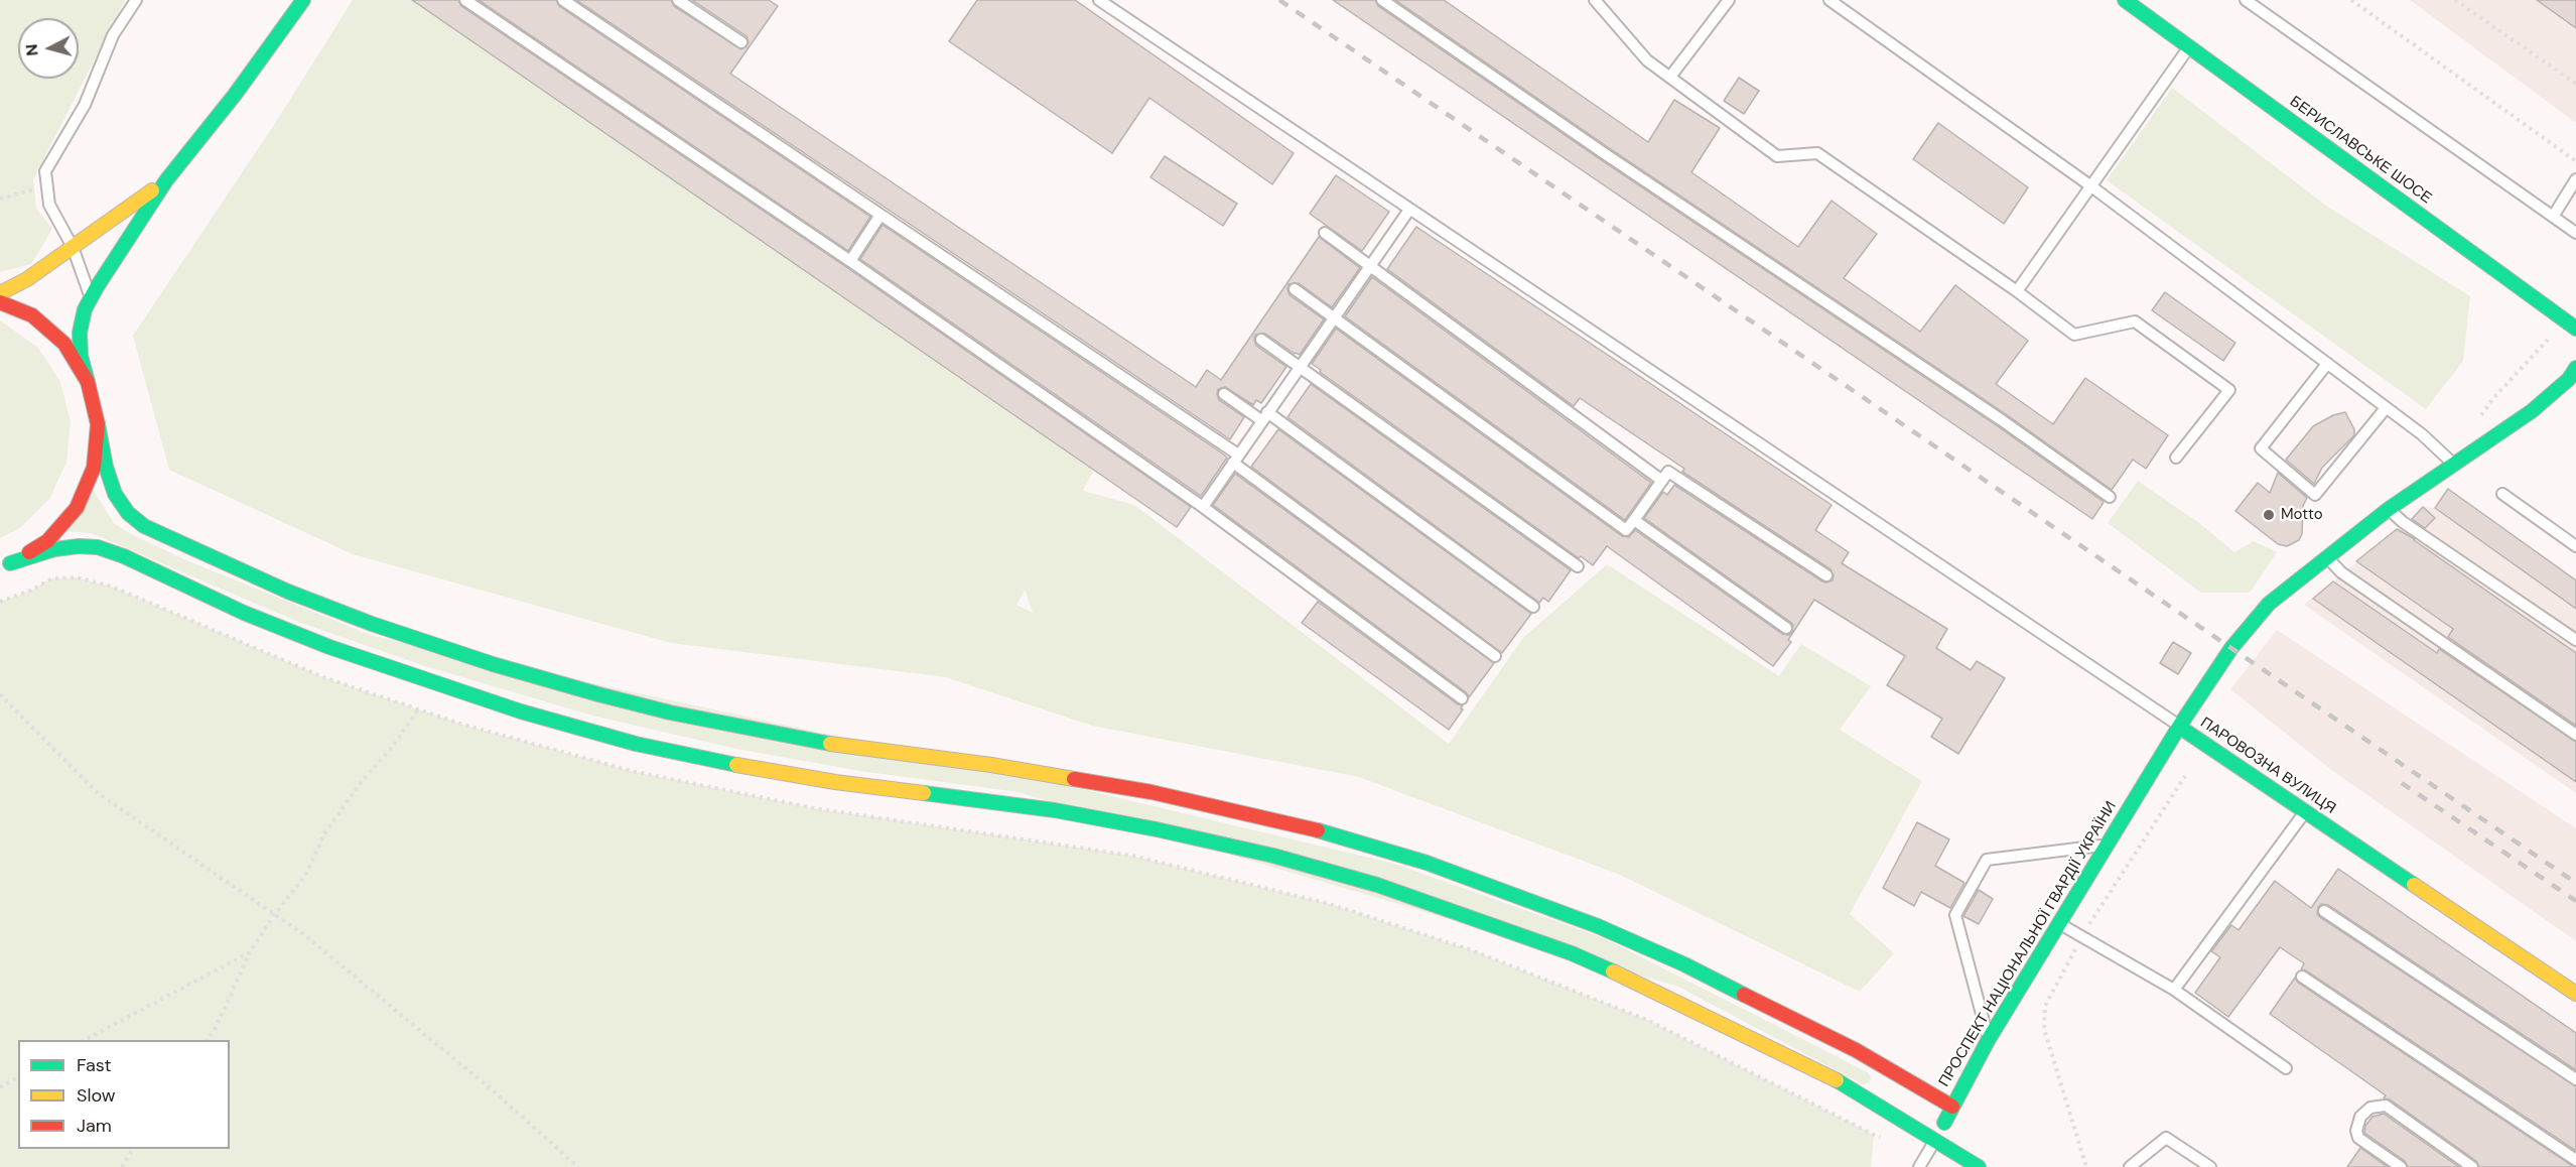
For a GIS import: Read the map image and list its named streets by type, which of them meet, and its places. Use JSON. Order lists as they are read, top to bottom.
{
  "streets": {
    "street": ["БЕРИСЛАВСЬКЕ ШОСЕ", "ПАРОВОЗНА ВУЛИЦЯ", "ПРОСПЕКТ НАЦІОНАЛЬНОЇ ГВАРДІЇ УКРАЇНИ"]
  },
  "crossings": [
    ["ПАРОВОЗНА ВУЛИЦЯ", "ПРОСПЕКТ НАЦІОНАЛЬНОЇ ГВАРДІЇ УКРАЇНИ"]
  ],
  "places": ["Motto"],
  "legend": ["Fast", "Slow", "Jam"],
  "north": "left"
}
